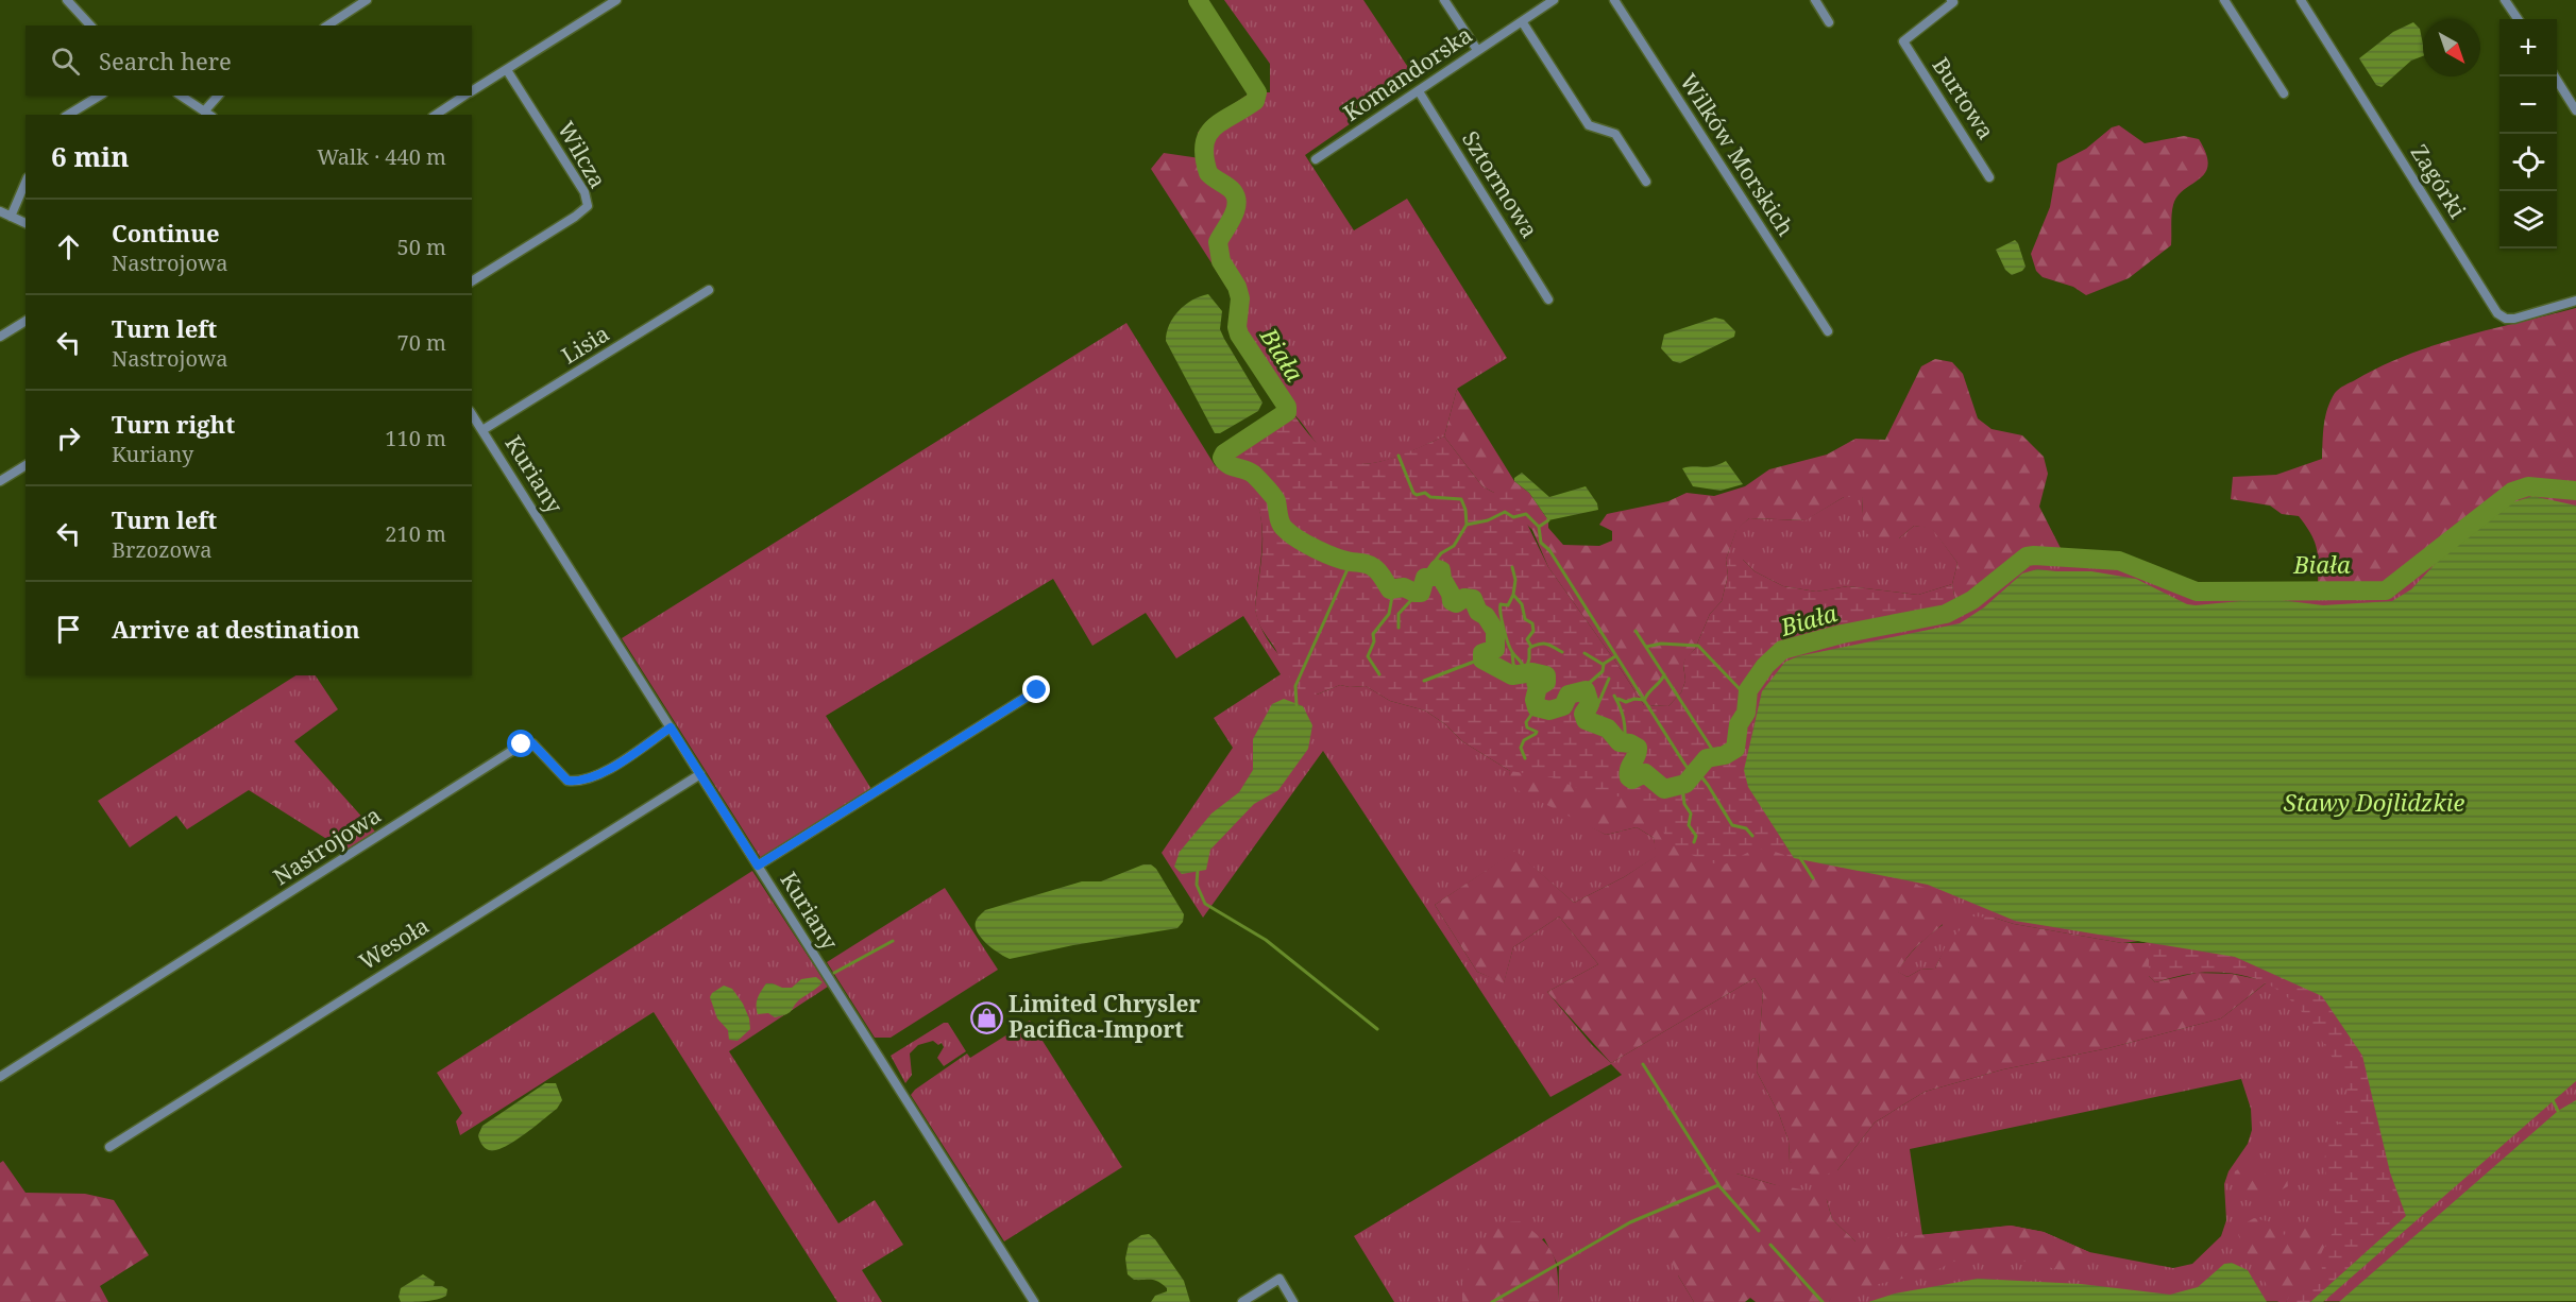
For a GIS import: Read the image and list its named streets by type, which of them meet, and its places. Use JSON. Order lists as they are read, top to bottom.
{
  "streets": {
    "street": [
      "Komandorska",
      "Burtowa",
      "Wilcza",
      "Wilków Morskich",
      "Zagórki",
      "Sztormowa",
      "Lisia",
      "Kuriany",
      "Nastrojowa",
      "Wesoła"
    ]
  },
  "crossings": [
    ["Komandorska", "Sztormowa"],
    ["Lisia", "Kuriany"],
    ["Kuriany", "Nastrojowa"],
    ["Kuriany", "Wesoła"]
  ],
  "water": ["Biała", "Stawy Dojlidzkie"],
  "places": {
    "shop": ["Limited Chrysler Pacifica-Import"]
  },
  "north": "bottom right",
  "page": {
    "map_buttons": ["+", "−"],
    "search": "Search here",
    "heading": ["6 min", "Walk · 440 m"],
    "list": [
      ["Continue", "Nastrojowa", "50 m"],
      ["Turn left", "Nastrojowa", "70 m"],
      ["Turn right", "Kuriany", "110 m"],
      ["Turn left", "Brzozowa", "210 m"],
      "Arrive at destination"
    ]
  }
}
